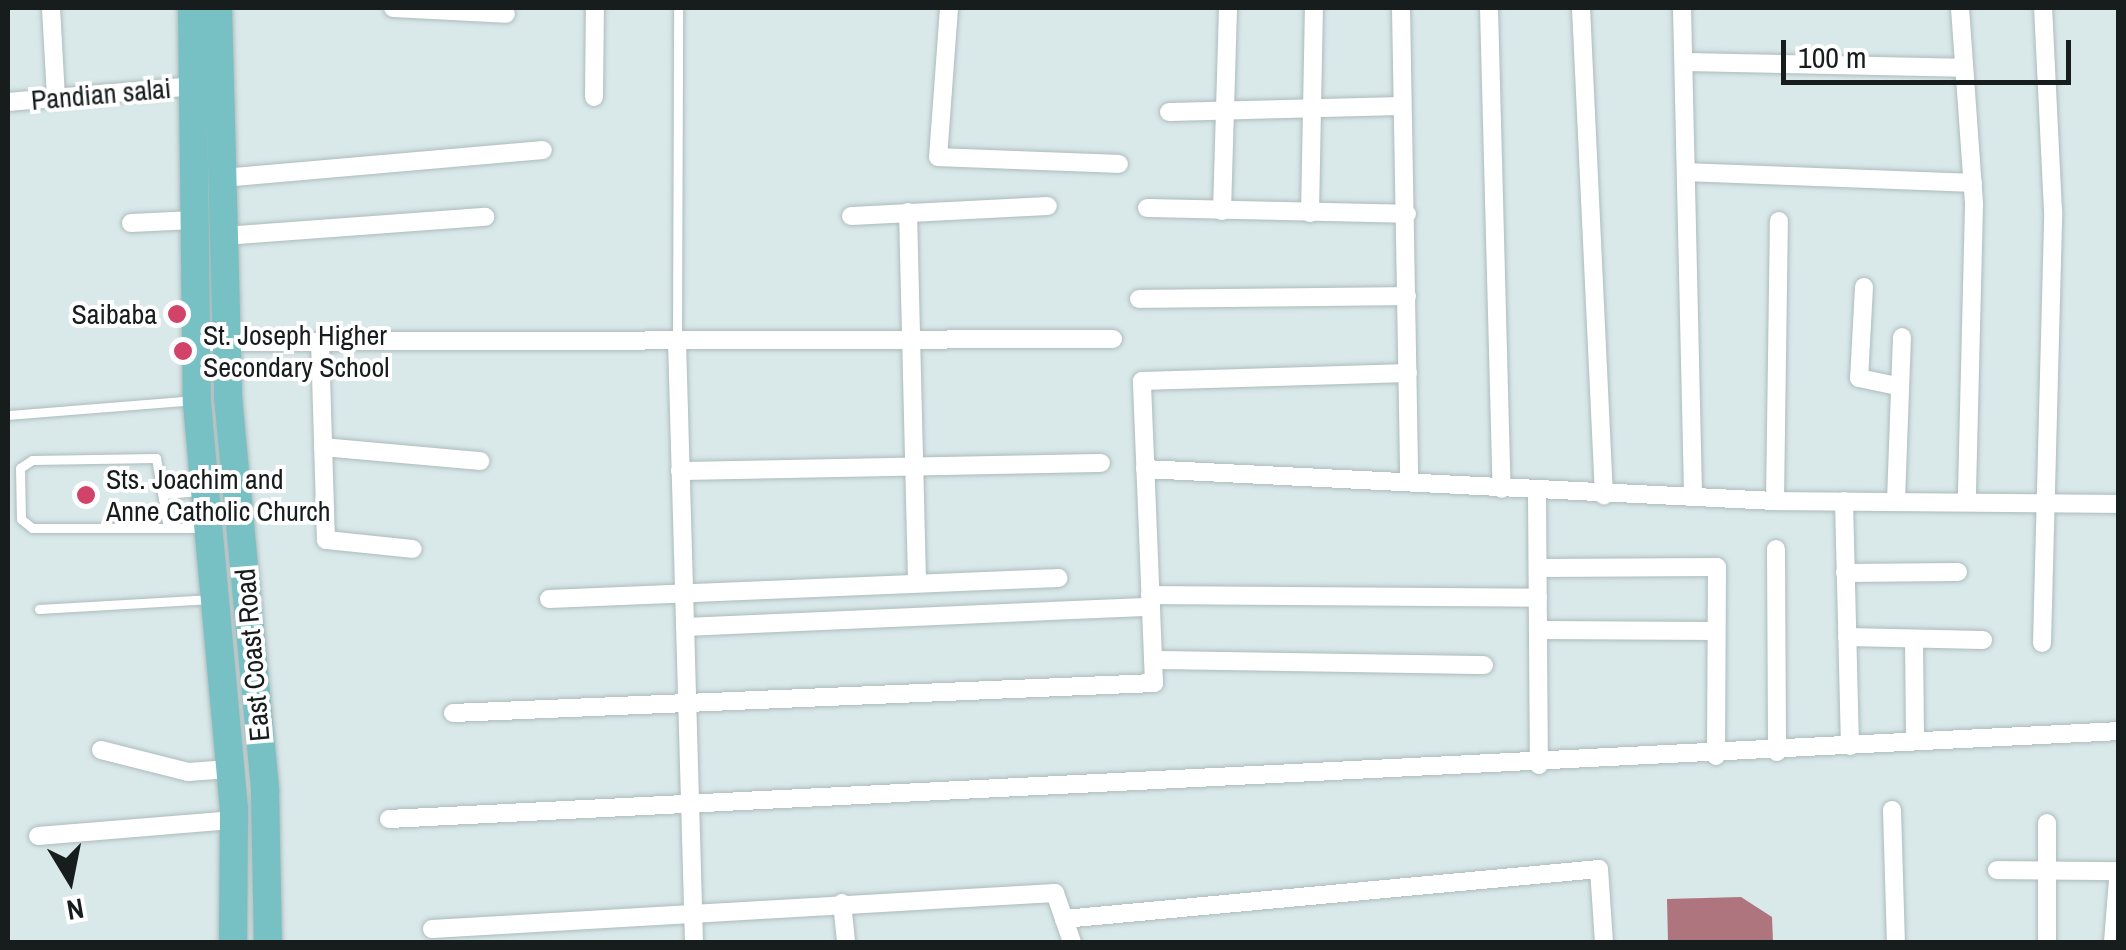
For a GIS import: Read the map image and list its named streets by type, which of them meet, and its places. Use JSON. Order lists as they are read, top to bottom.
{
  "streets": {
    "main road": ["East Coast Road"],
    "street": ["Pandian salai"]
  },
  "crossings": [
    ["Pandian salai", "East Coast Road"]
  ],
  "places": ["Saibaba", "St. Joseph Higher Secondary School", "Sts. Joachim and Anne Catholic Church"],
  "scale_bar": "100 m",
  "north": "bottom"
}
